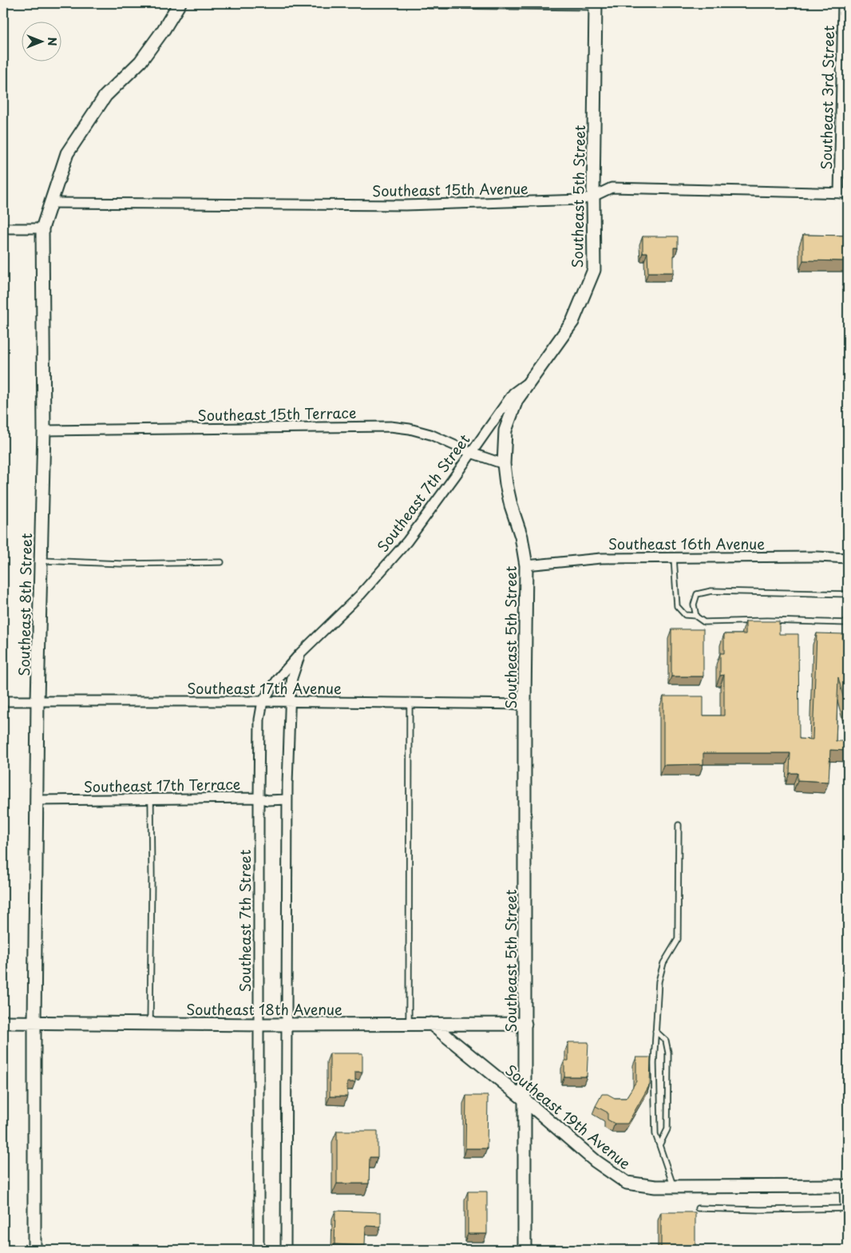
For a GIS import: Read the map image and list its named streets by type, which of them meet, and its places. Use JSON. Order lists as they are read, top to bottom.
{
  "streets": {
    "street": [
      "Southeast 3rd Street",
      "Southeast 15th Avenue",
      "Southeast 5th Street",
      "Southeast 15th Terrace",
      "Southeast 7th Street",
      "Southeast 16th Avenue",
      "Southeast 8th Street",
      "Southeast 17th Avenue",
      "Southeast 17th Terrace",
      "Southeast 18th Avenue",
      "Southeast 19th Avenue"
    ]
  },
  "crossings": [
    ["Southeast 3rd Street", "Southeast 15th Avenue"],
    ["Southeast 15th Avenue", "Southeast 5th Street"],
    ["Southeast 15th Avenue", "Southeast 8th Street"],
    ["Southeast 5th Street", "Southeast 15th Terrace"],
    ["Southeast 5th Street", "Southeast 7th Street"],
    ["Southeast 5th Street", "Southeast 16th Avenue"],
    ["Southeast 5th Street", "Southeast 17th Avenue"],
    ["Southeast 5th Street", "Southeast 18th Avenue"],
    ["Southeast 5th Street", "Southeast 19th Avenue"],
    ["Southeast 15th Terrace", "Southeast 7th Street"],
    ["Southeast 15th Terrace", "Southeast 8th Street"],
    ["Southeast 7th Street", "Southeast 17th Avenue"],
    ["Southeast 7th Street", "Southeast 17th Terrace"],
    ["Southeast 7th Street", "Southeast 18th Avenue"],
    ["Southeast 8th Street", "Southeast 17th Avenue"],
    ["Southeast 8th Street", "Southeast 17th Terrace"],
    ["Southeast 8th Street", "Southeast 18th Avenue"],
    ["Southeast 18th Avenue", "Southeast 19th Avenue"]
  ],
  "north": "right"
}
